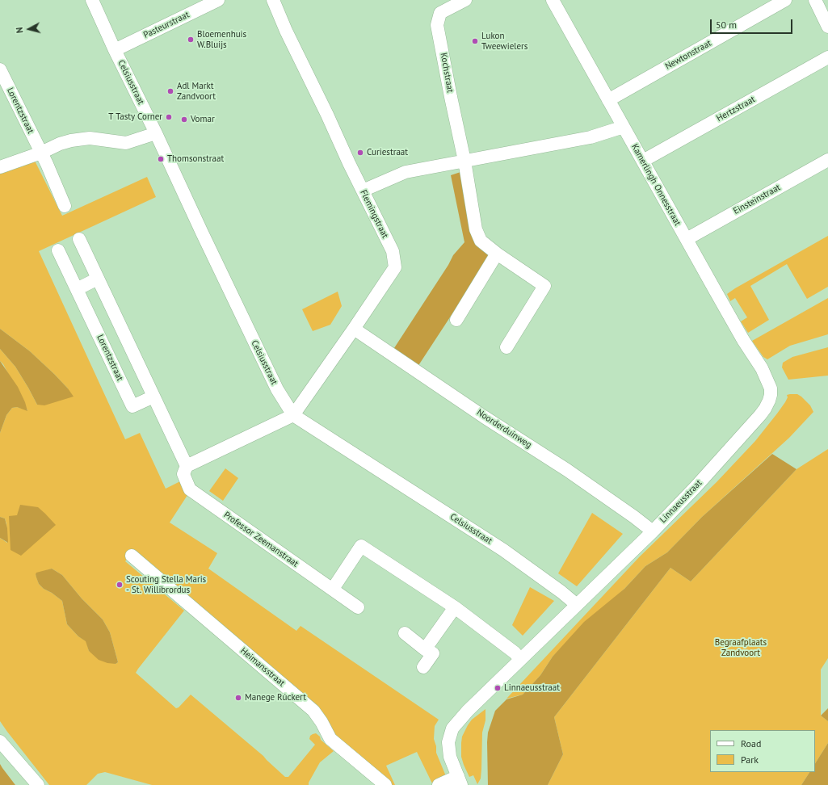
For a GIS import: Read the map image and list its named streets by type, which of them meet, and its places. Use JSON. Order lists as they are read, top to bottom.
{
  "streets": {
    "street": [
      "Pasteurstraat",
      "Newtonstraat",
      "Kochstraat",
      "Celsiusstraat",
      "Hertzstraat",
      "Lorentzstraat",
      "Kamerlingh Onnesstraat",
      "Einsteinstraat",
      "Flemingstraat",
      "Noorderduinweg",
      "Linnaeusstraat",
      "Professor Zeemanstraat",
      "Heimansstraat"
    ]
  },
  "crossings": [
    ["Pasteurstraat", "Celsiusstraat"],
    ["Newtonstraat", "Kamerlingh Onnesstraat"],
    ["Celsiusstraat", "Flemingstraat"],
    ["Celsiusstraat", "Linnaeusstraat"],
    ["Hertzstraat", "Kamerlingh Onnesstraat"],
    ["Kamerlingh Onnesstraat", "Einsteinstraat"],
    ["Kamerlingh Onnesstraat", "Linnaeusstraat"],
    ["Flemingstraat", "Noorderduinweg"],
    ["Noorderduinweg", "Linnaeusstraat"]
  ],
  "parks": ["Begraafplaats Zandvoort"],
  "places": [
    "Bloemenhuis W.Bluijs",
    "Lukon Tweewielers",
    "Adl Markt Zandvoort",
    "T Tasty Corner",
    "Vomar",
    "Curiestraat",
    "Thomsonstraat",
    "Scouting Stella Maris - St. Willibrordus",
    "Linnaeusstraat",
    "Manege Rúckert"
  ],
  "legend": ["Road", "Park"],
  "scale_bar": "50 m",
  "north": "left"
}
